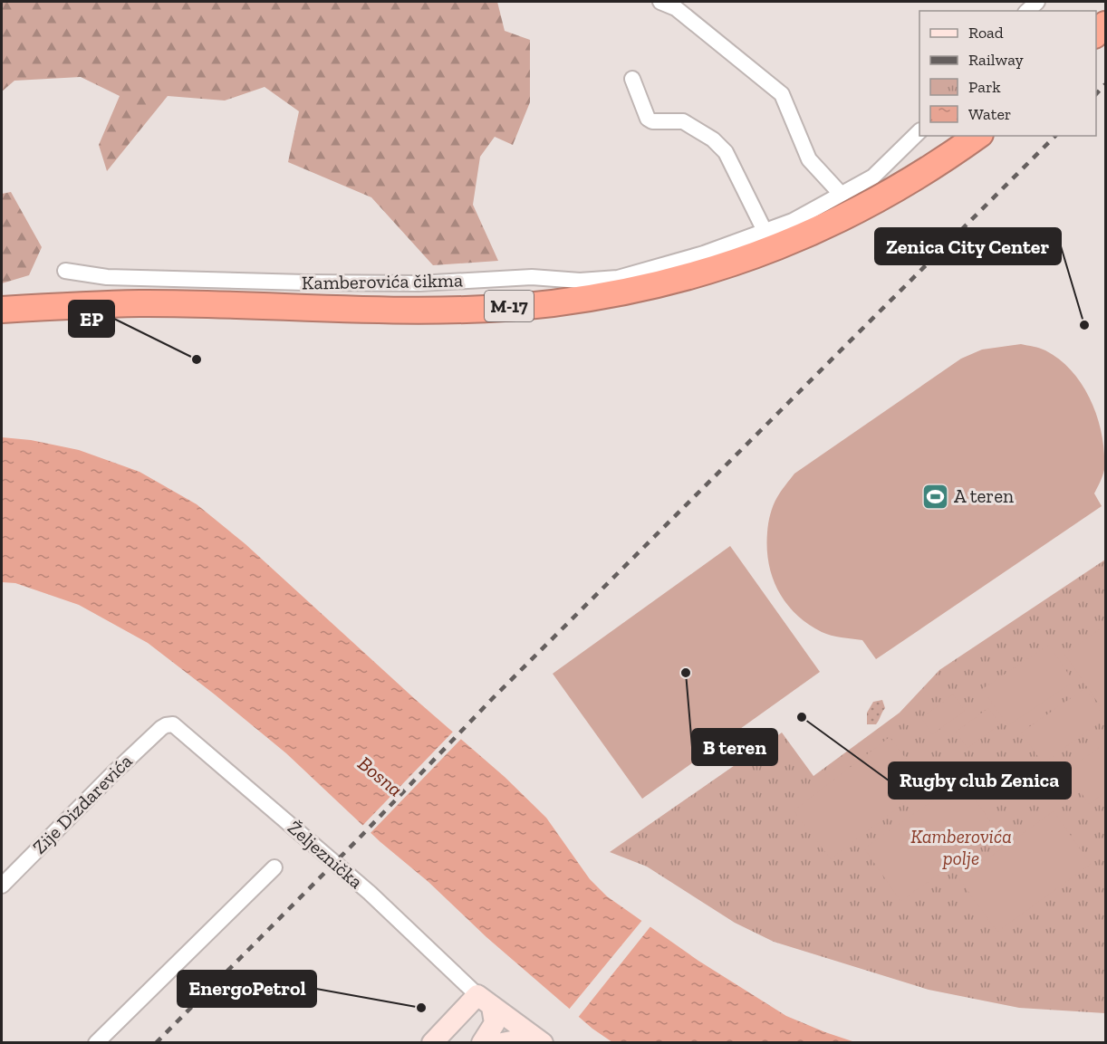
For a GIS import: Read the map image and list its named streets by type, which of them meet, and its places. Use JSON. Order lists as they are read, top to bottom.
{
  "streets": {
    "highway": ["M-17"],
    "street": ["Kamberovića čikma", "Zije Dizdarevića", "Željeznička"]
  },
  "crossings": [
    ["Zije Dizdarevića", "Željeznička"]
  ],
  "water": ["Bosna"],
  "parks": ["Kamberovića polje"],
  "places": {
    "other": [
      "Zenica City Center",
      "EP",
      "B teren",
      "Rugby club Zenica",
      "EnergoPetrol"
    ],
    "sports": ["A teren"]
  },
  "legend": [
    "Road",
    "Railway",
    "Park",
    "Water"
  ]
}
